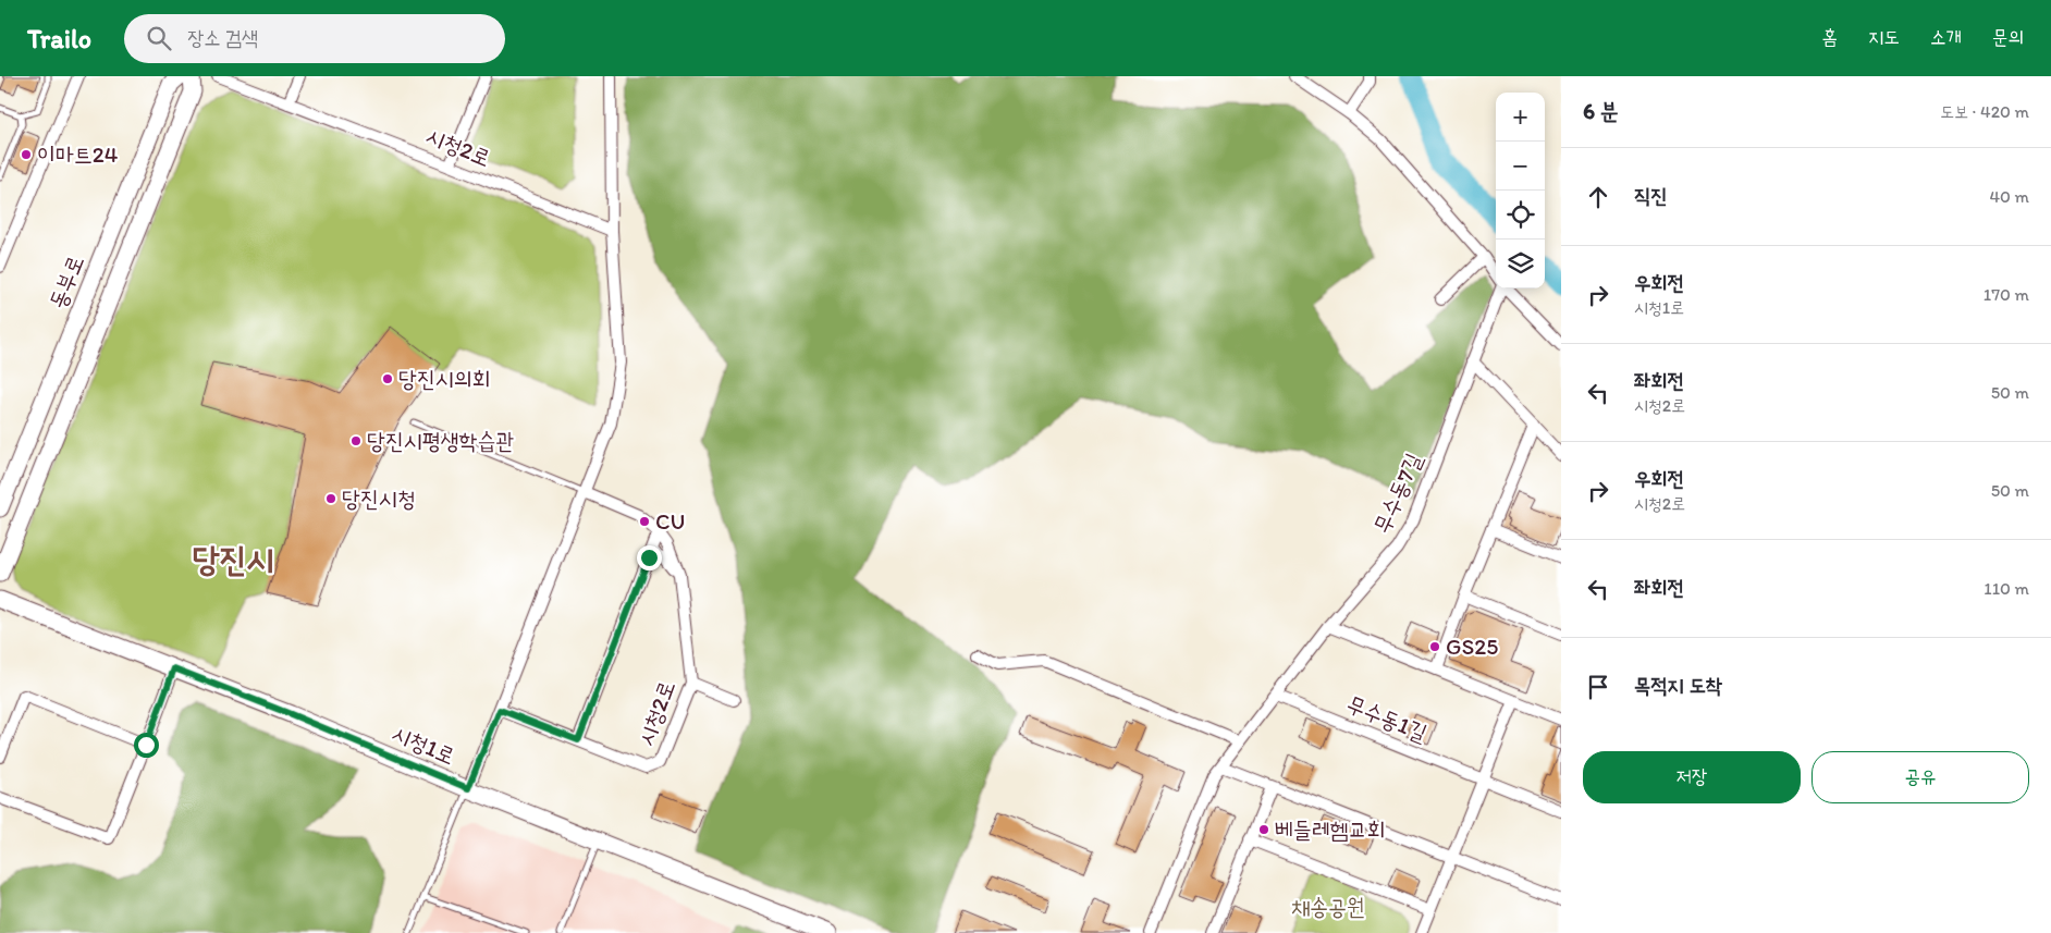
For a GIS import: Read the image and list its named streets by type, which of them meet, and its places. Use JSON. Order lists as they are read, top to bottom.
{
  "streets": {
    "street": [
      "시청2로",
      "동부로",
      "무수동7길",
      "무수동1길",
      "시청1로"
    ]
  },
  "crossings": [
    ["무수동7길", "무수동1길"]
  ],
  "districts": ["당진시"],
  "parks": ["채송공원"],
  "places": [
    "이마트24",
    "당진시의회",
    "당진시평생학습관",
    "당진시청",
    "CU",
    "GS25",
    "베들레헴교회"
  ],
  "page": {
    "header": "Trailo",
    "search": "장소 검색",
    "nav": [
      "홈",
      "지도",
      "소개",
      "문의"
    ],
    "heading": ["6 분", "도보 · 420 m"],
    "map_buttons": ["+", "−"],
    "list": [
      ["직진", "40 m"],
      ["우회전", "시청1로", "170 m"],
      ["좌회전", "시청2로", "50 m"],
      ["우회전", "시청2로", "50 m"],
      ["좌회전", "110 m"],
      "목적지 도착"
    ],
    "buttons": ["저장", "공유"]
  }
}
